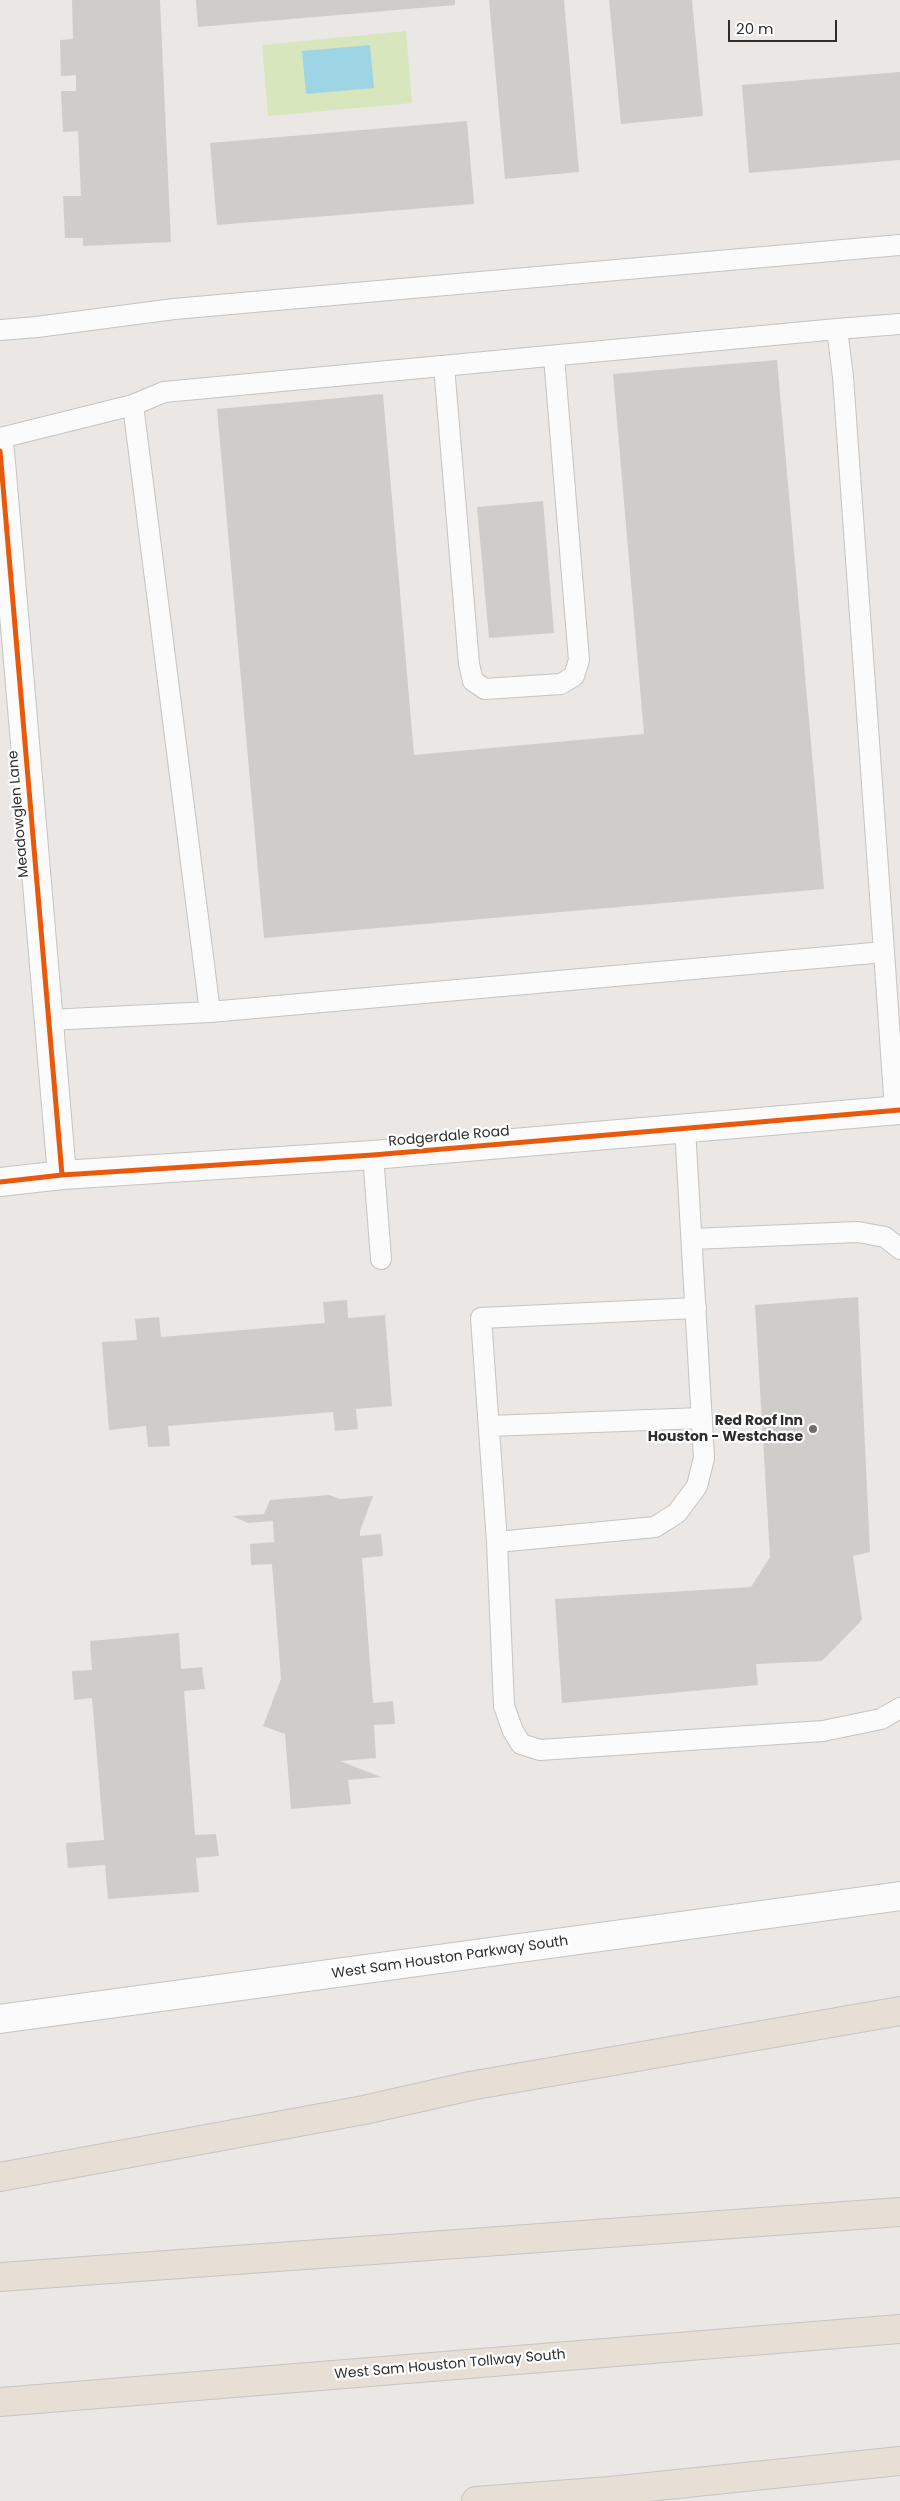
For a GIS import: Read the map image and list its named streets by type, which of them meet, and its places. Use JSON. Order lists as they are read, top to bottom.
{
  "streets": {
    "highway": ["West Sam Houston Tollway South"],
    "street": ["Meadowglen Lane", "Rodgerdale Road", "West Sam Houston Parkway South"]
  },
  "crossings": [
    ["Meadowglen Lane", "Rodgerdale Road"]
  ],
  "places": ["Red Roof Inn Houston - Westchase"],
  "scale_bar": "20 m"
}
